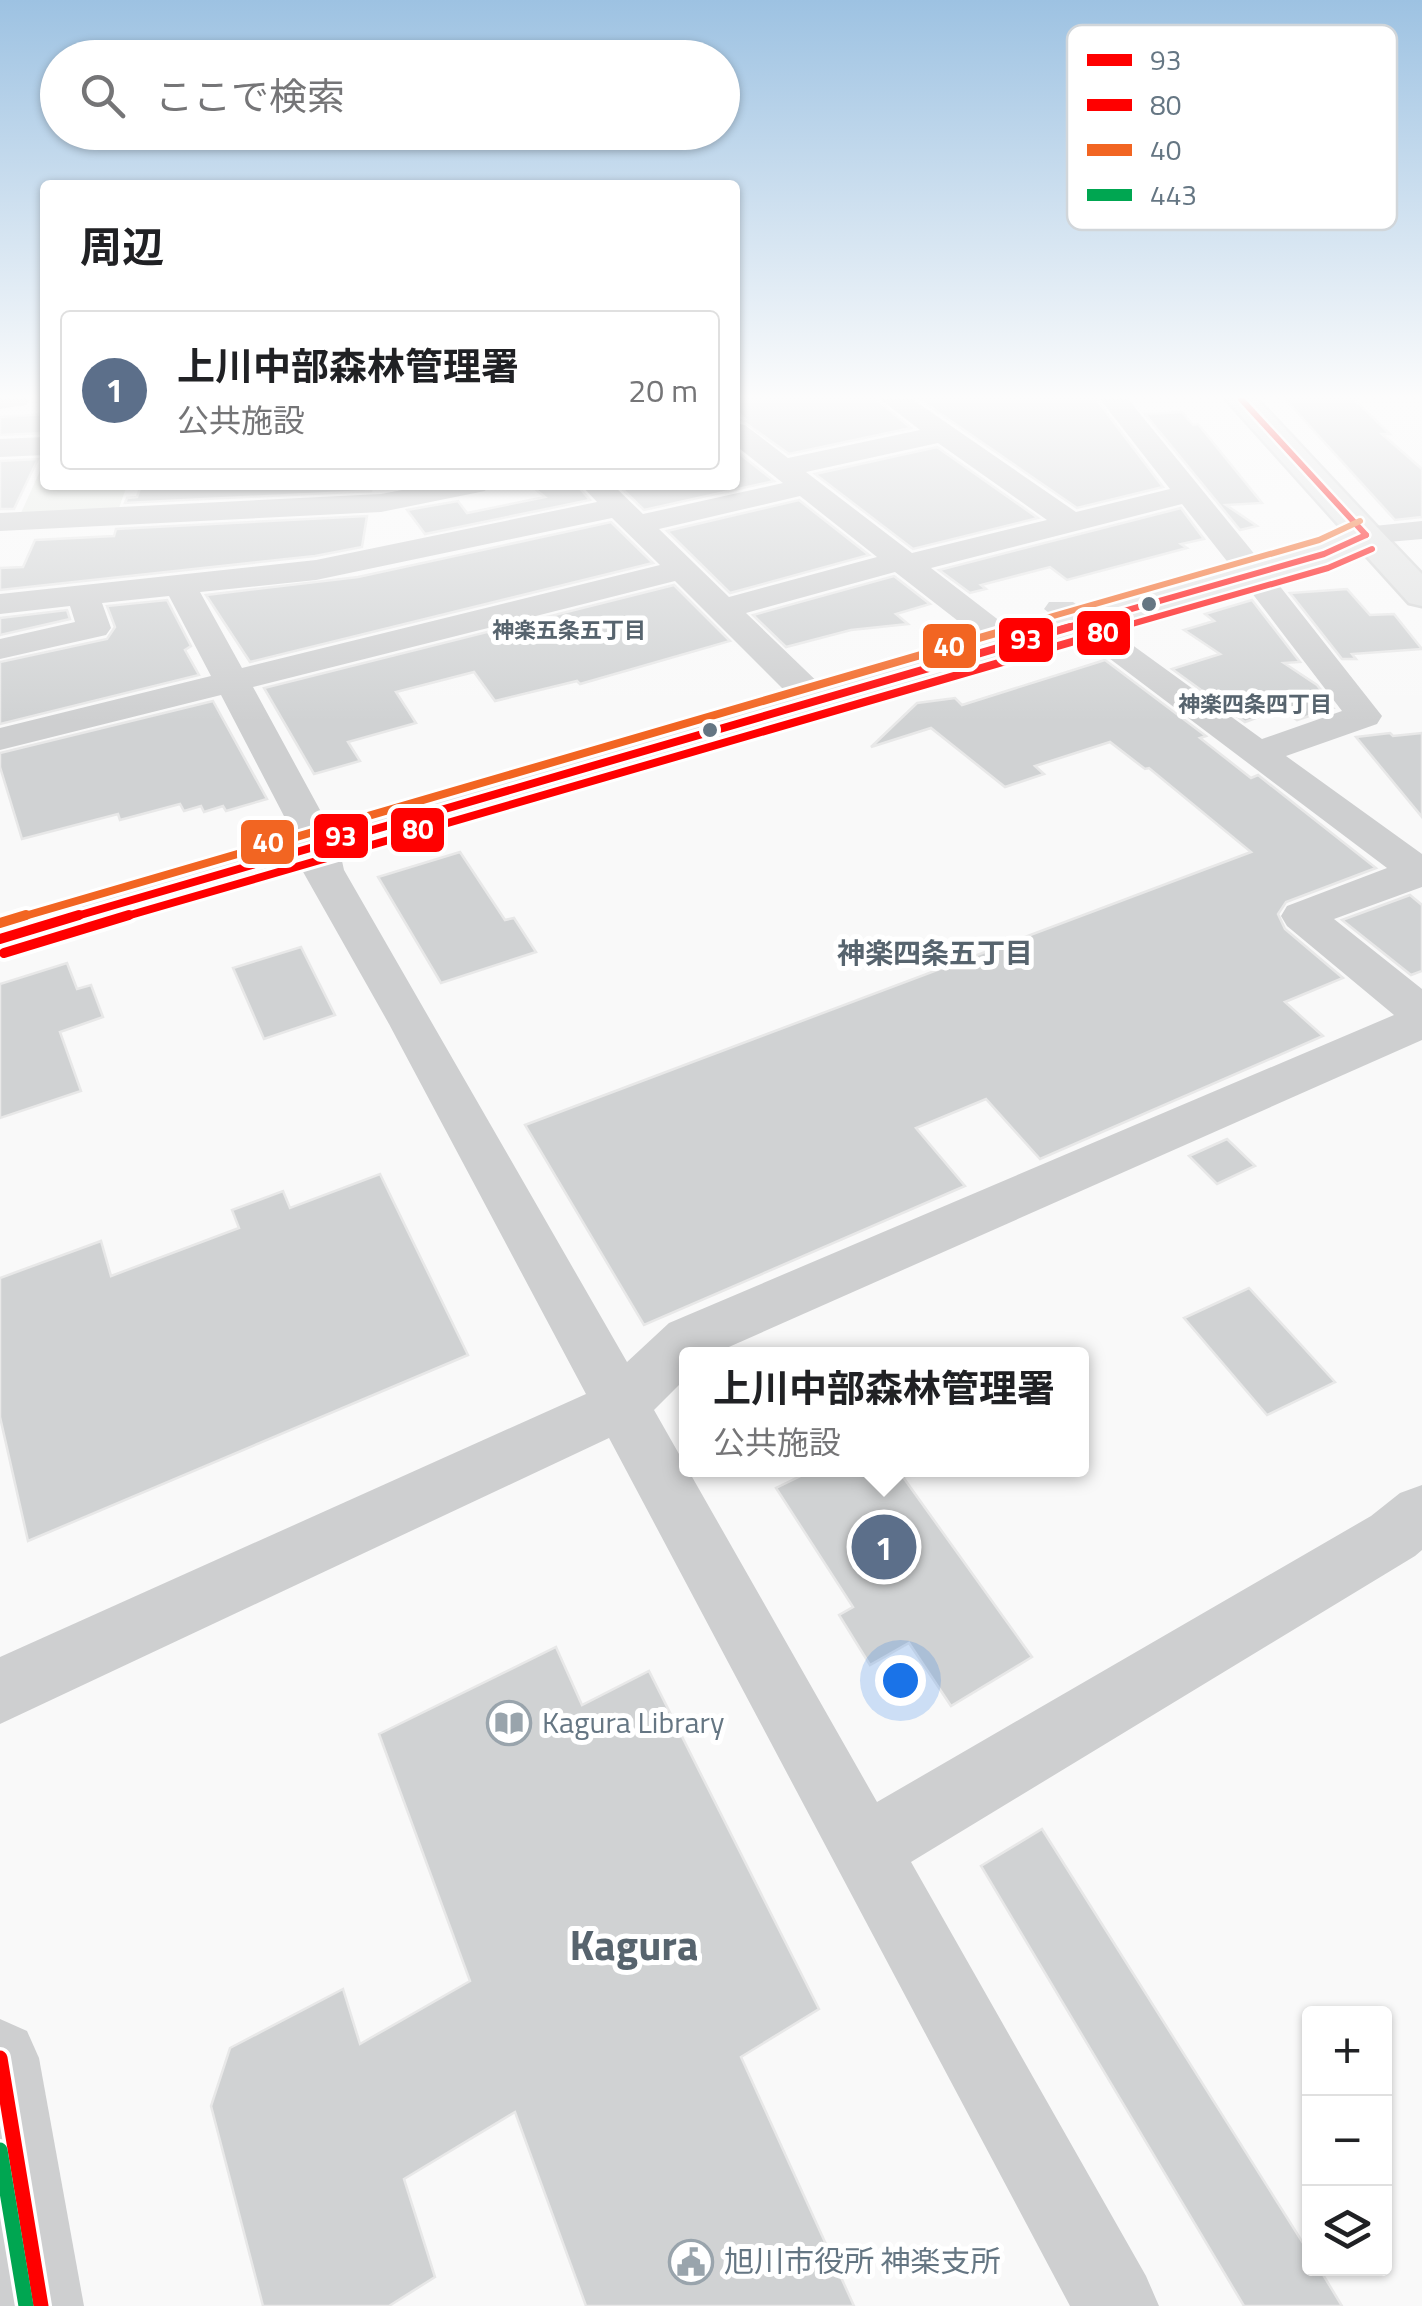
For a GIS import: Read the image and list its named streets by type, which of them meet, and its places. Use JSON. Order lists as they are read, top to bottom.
{
  "districts": [
    "神楽五条五丁目",
    "神楽四条四丁目",
    "神楽四条五丁目",
    "Kagura"
  ],
  "places": {
    "library": ["Kagura Library"],
    "public building": ["旭川市役所 神楽支所"]
  },
  "lines": [
    "transit line 93",
    "transit line 40",
    "transit line 80",
    "transit line 443"
  ],
  "legend": [
    "93",
    "80",
    "40",
    "443"
  ],
  "page": {
    "search": "ここで検索",
    "heading": "周辺",
    "list": [
      {
        "mark": "1",
        "name": "上川中部森林管理署",
        "note": "公共施設",
        "value": "20 m"
      }
    ],
    "popup": ["上川中部森林管理署", "公共施設"],
    "pins": "1",
    "map_buttons": ["+", "−"]
  }
}
